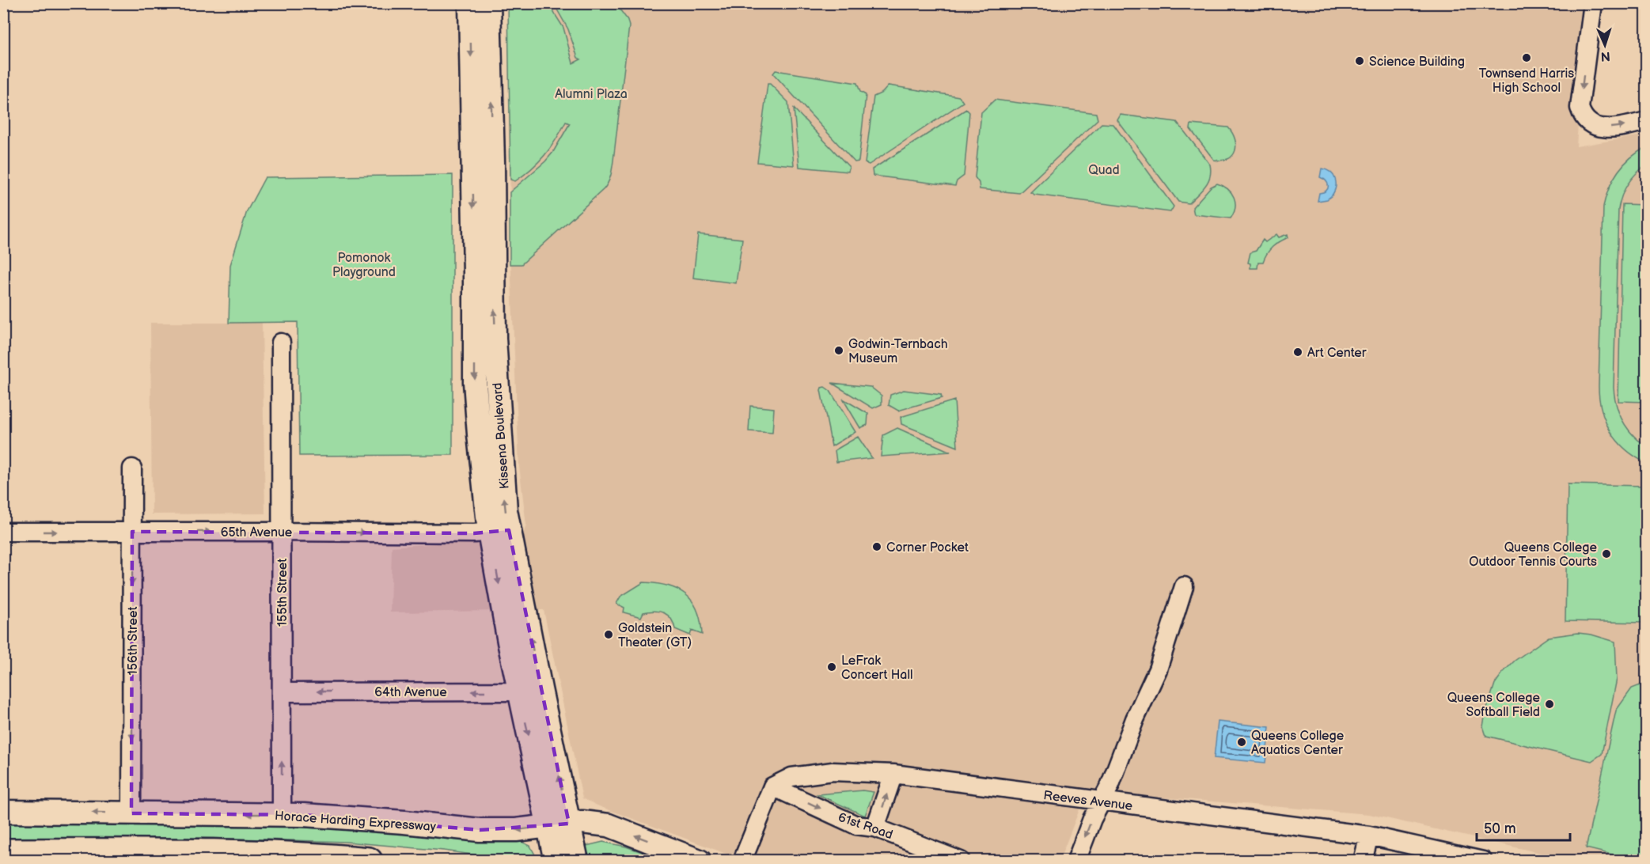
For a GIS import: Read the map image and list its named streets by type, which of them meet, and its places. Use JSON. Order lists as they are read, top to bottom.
{
  "streets": {
    "main road": ["Kissena Boulevard", "Horace Harding Expressway"],
    "street": [
      "65th Avenue",
      "155th Street",
      "156th Street",
      "64th Avenue",
      "Reeves Avenue",
      "61st Road"
    ]
  },
  "crossings": [
    ["Kissena Boulevard", "65th Avenue"],
    ["Kissena Boulevard", "64th Avenue"],
    ["Kissena Boulevard", "Horace Harding Expressway"],
    ["65th Avenue", "155th Street"],
    ["65th Avenue", "156th Street"],
    ["155th Street", "64th Avenue"],
    ["155th Street", "Horace Harding Expressway"],
    ["156th Street", "Horace Harding Expressway"],
    ["Reeves Avenue", "61st Road"]
  ],
  "one_way": [
    "65th Avenue",
    "156th Street",
    "64th Avenue",
    "Horace Harding Expressway",
    "61st Road"
  ],
  "parks": ["Alumni Plaza", "Quad", "Pomonok Playground"],
  "places": [
    "Townsend Harris High School",
    "Science Building",
    "Godwin-Ternbach Museum",
    "Art Center",
    "Corner Pocket",
    "Queens College Outdoor Tennis Courts",
    "Goldstein Theater (GT)",
    "LeFrak Concert Hall",
    "Queens College Softball Field",
    "Queens College Aquatics Center"
  ],
  "scale_bar": "50 m",
  "north": "bottom"
}
